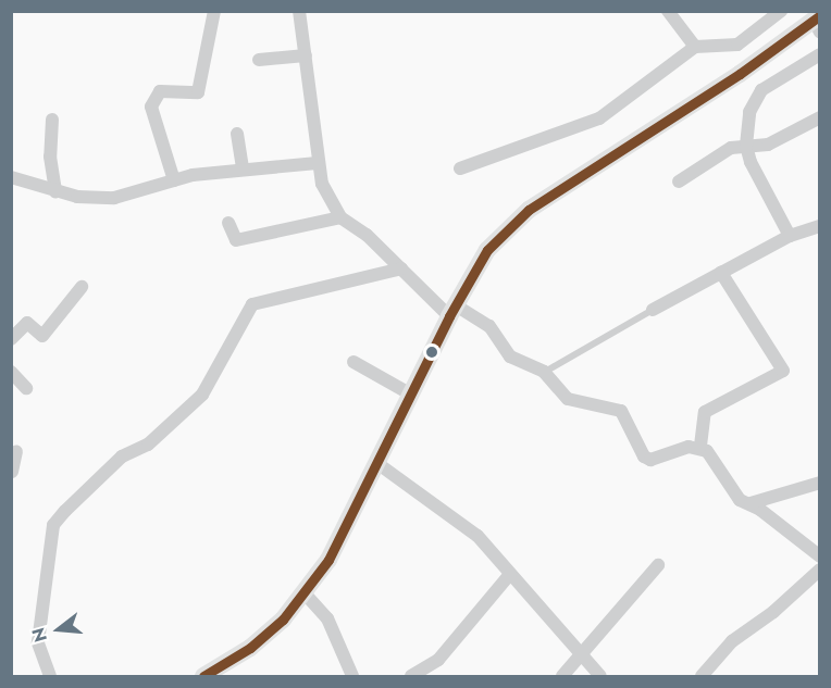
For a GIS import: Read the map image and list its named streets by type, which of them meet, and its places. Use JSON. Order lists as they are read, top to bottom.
{
  "north": "left"
}
